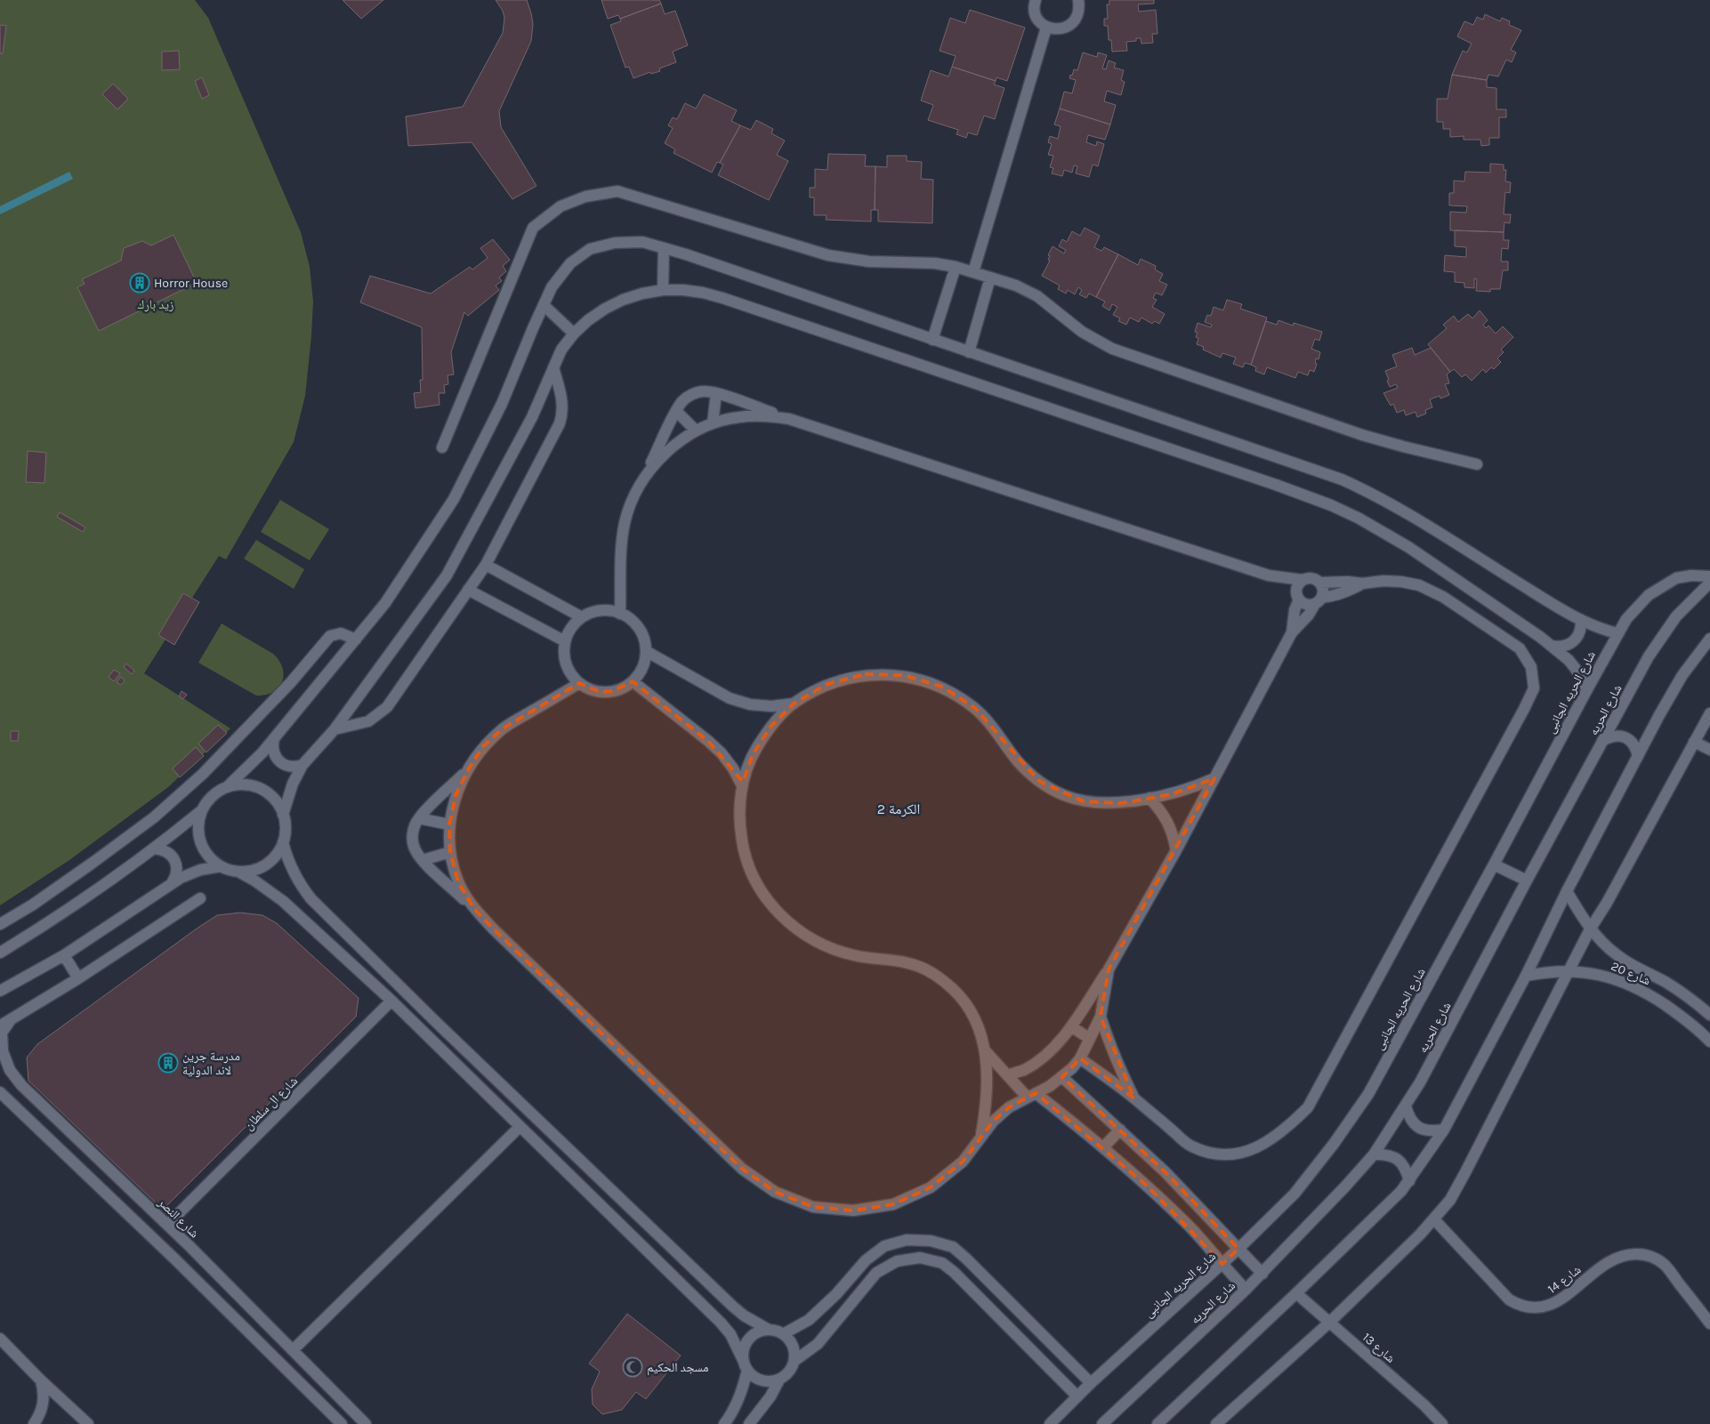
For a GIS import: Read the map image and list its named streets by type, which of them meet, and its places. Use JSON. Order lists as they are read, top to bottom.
{
  "streets": {
    "street": [
      "شارع الحريه الجانبى",
      "شارع الحريه",
      "شارع 20",
      "شارع ال سلطان",
      "شارع النصر",
      "شارع 14",
      "شارع 13"
    ]
  },
  "crossings": [
    ["شارع ال سلطان", "شارع النصر"]
  ],
  "districts": ["الكرمة 2"],
  "parks": ["زيد بارك"],
  "places": {
    "building": ["Horror House", "مدرسة جرين لاند الدولية"],
    "mosque": ["مسجد الحكيم"]
  }
}
